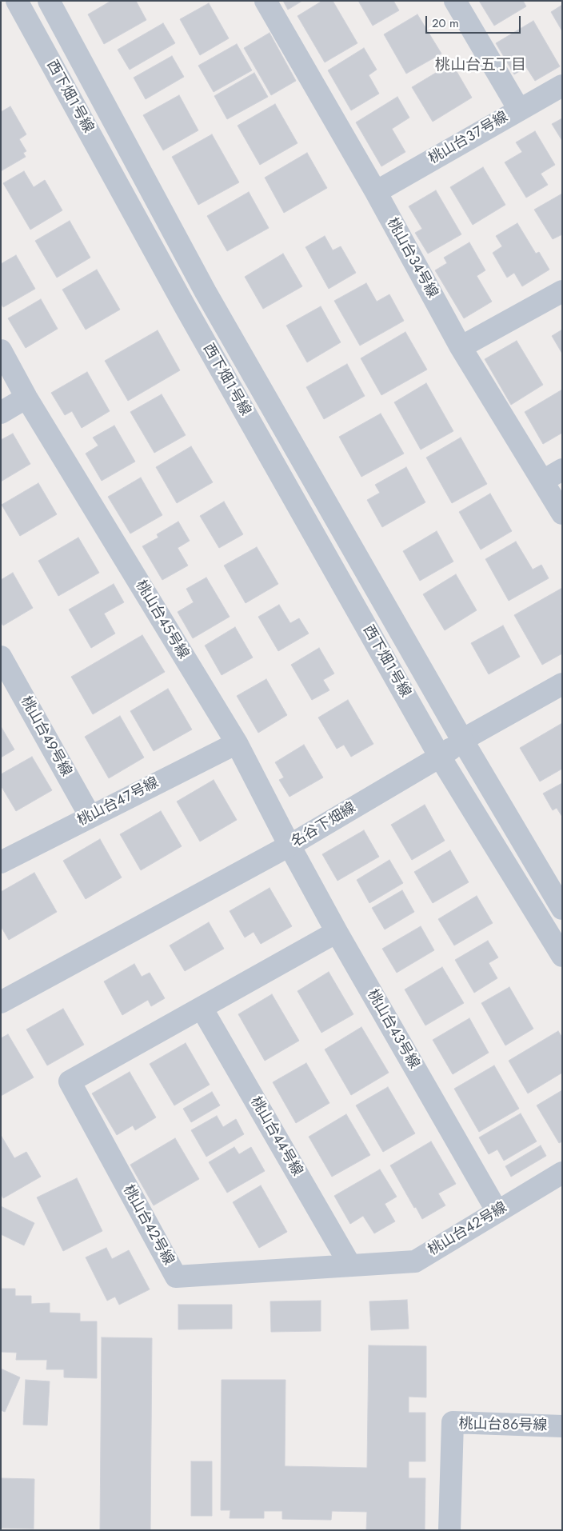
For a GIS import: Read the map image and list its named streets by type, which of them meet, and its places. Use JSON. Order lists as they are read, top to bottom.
{
  "streets": {
    "street": [
      "西下畑１号線",
      "桃山台３７号線",
      "桃山台３４号線",
      "桃山台４５号線",
      "桃山台４９号線",
      "桃山台４７号線",
      "名谷下畑線",
      "桃山台４３号線",
      "桃山台４４号線",
      "桃山台４２号線",
      "桃山台８６号線"
    ]
  },
  "crossings": [
    ["西下畑１号線", "名谷下畑線"],
    ["桃山台３７号線", "桃山台３４号線"],
    ["桃山台４５号線", "桃山台４７号線"],
    ["桃山台４５号線", "名谷下畑線"],
    ["桃山台４５号線", "桃山台４３号線"],
    ["桃山台４９号線", "桃山台４７号線"],
    ["名谷下畑線", "桃山台４３号線"],
    ["桃山台４３号線", "桃山台４２号線"],
    ["桃山台４４号線", "桃山台４２号線"]
  ],
  "districts": ["桃山台五丁目"],
  "scale_bar": "20 m"
}
